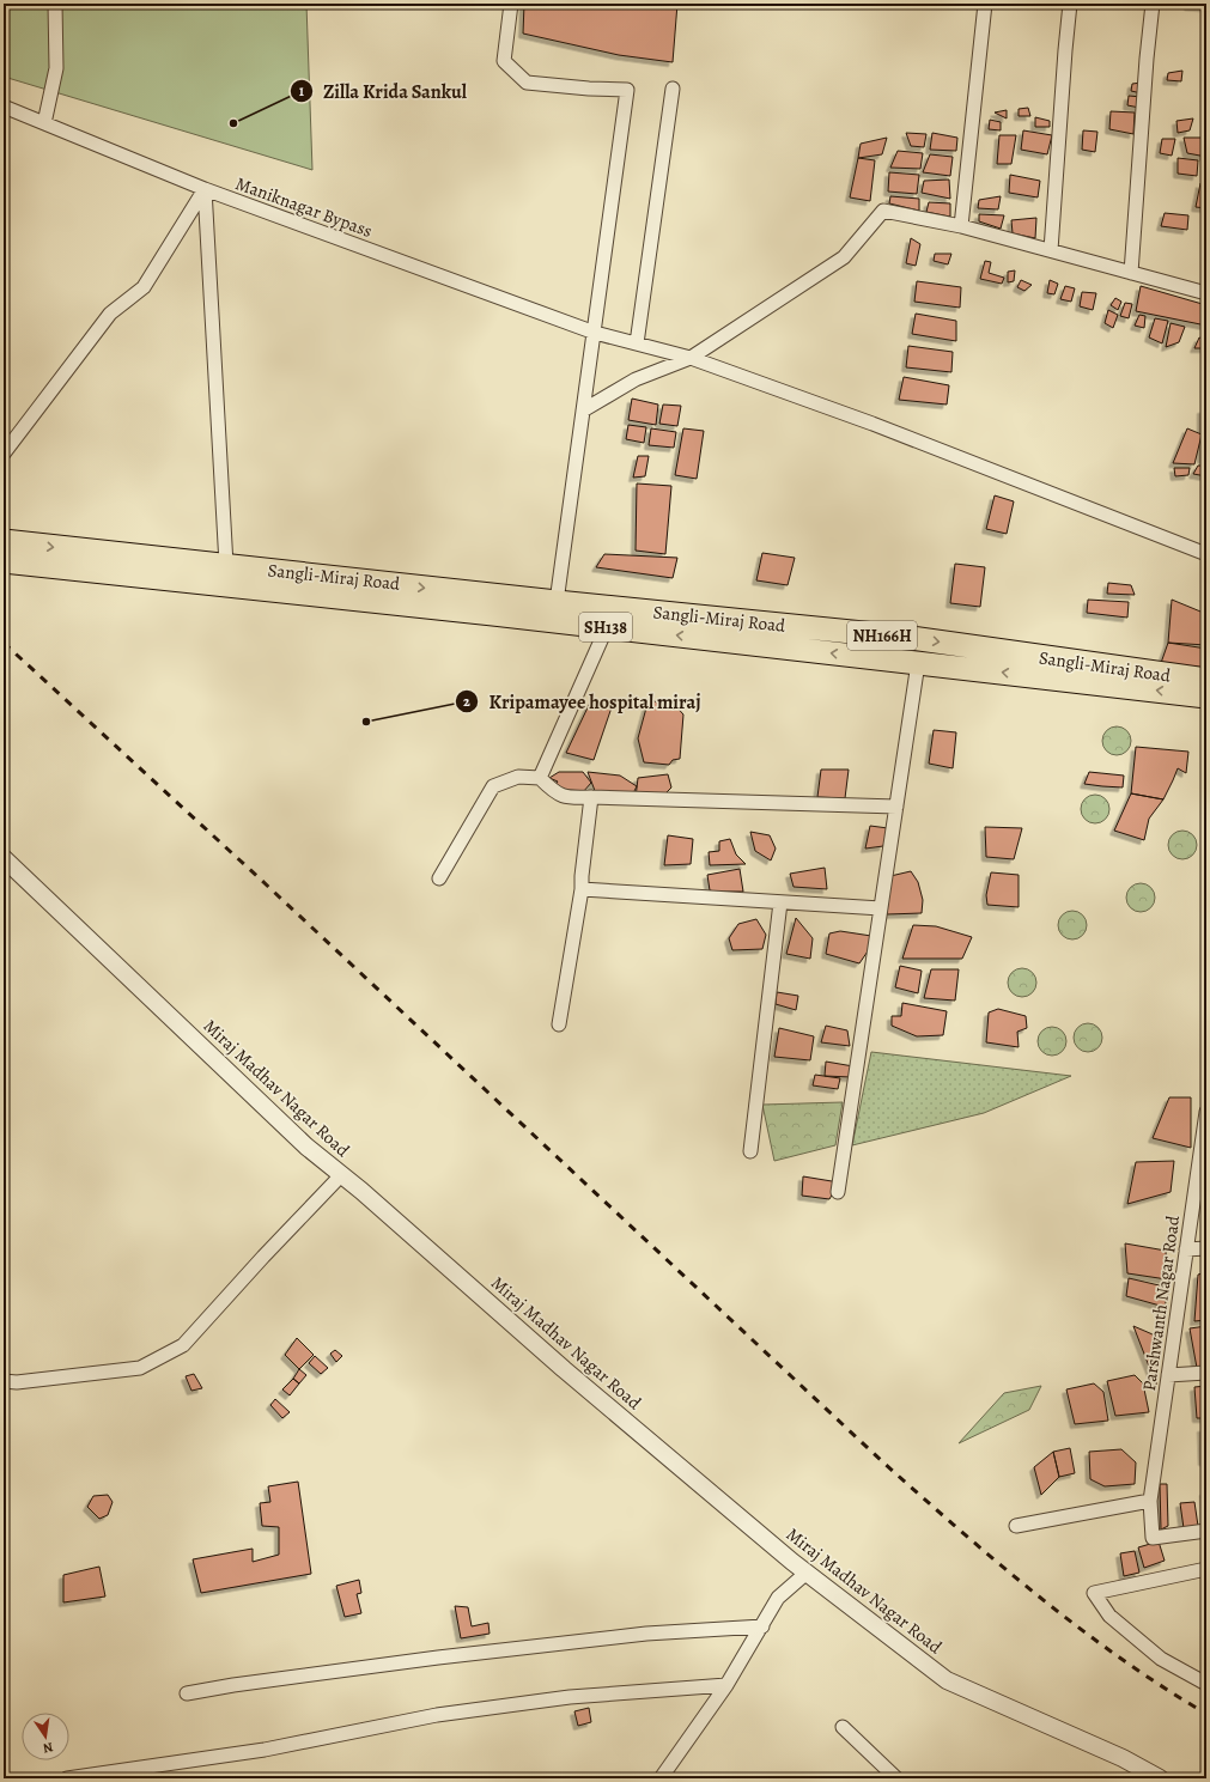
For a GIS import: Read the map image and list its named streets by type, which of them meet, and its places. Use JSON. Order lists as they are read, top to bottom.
{
  "streets": {
    "highway": ["Sangli-Miraj Road", "SH138", "NH166H"],
    "street": ["Maniknagar Bypass", "Miraj Madhav Nagar Road", "Parshwanth Nagar Road"]
  },
  "places": ["Zilla Krida Sankul", "Kripamayee hospital miraj"],
  "north": "bottom"
}
